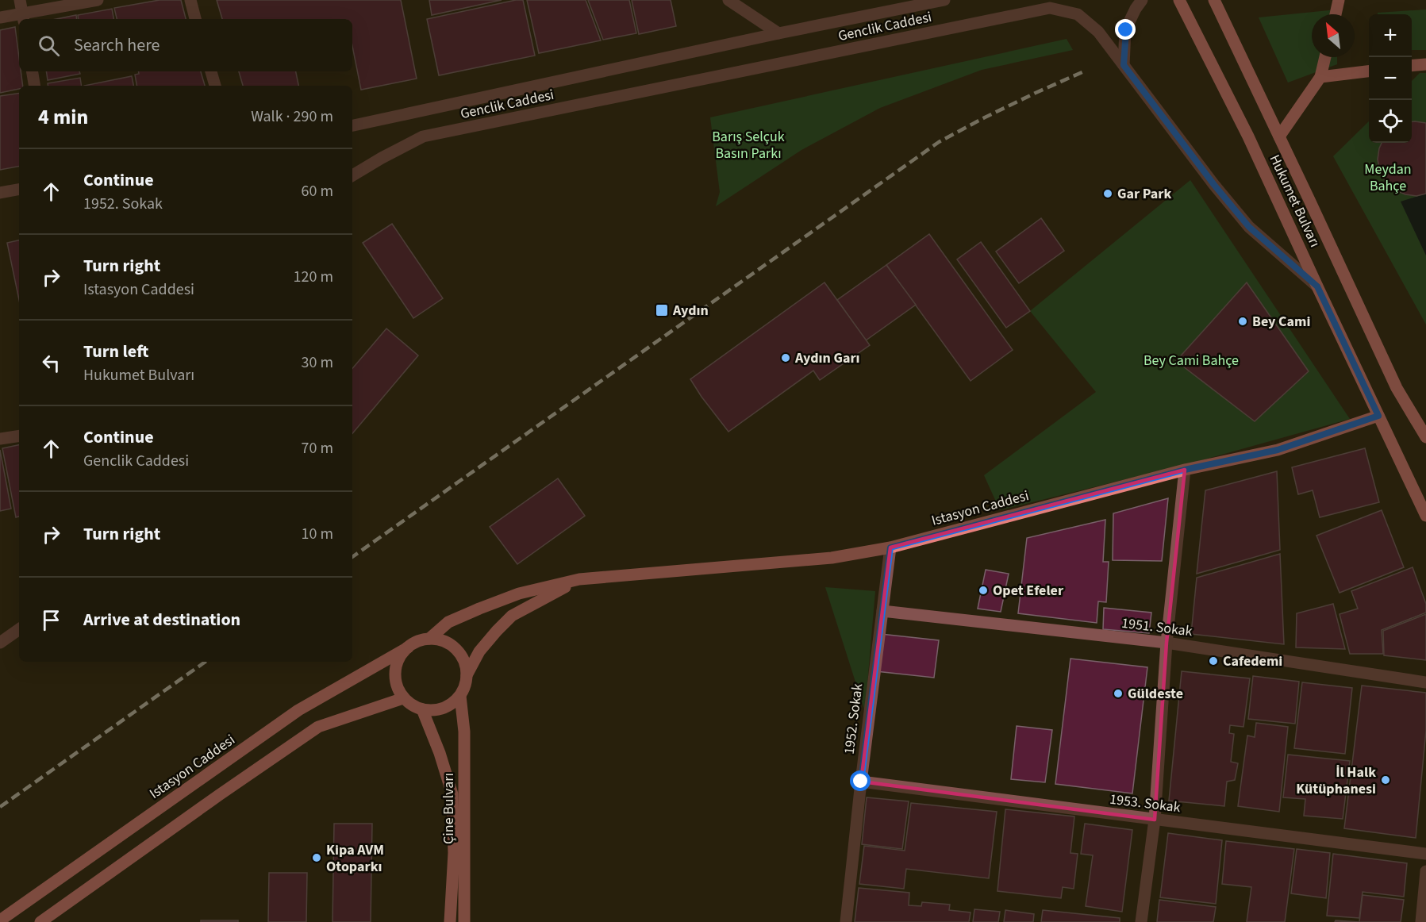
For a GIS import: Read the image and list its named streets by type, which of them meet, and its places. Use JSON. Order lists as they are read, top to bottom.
{
  "streets": {
    "main road": ["Hukumet Bulvarı", "Istasyon Caddesi", "Çine Bulvarı"],
    "street": [
      "Genclik Caddesi",
      "1951. Sokak",
      "1952. Sokak",
      "1953. Sokak"
    ]
  },
  "crossings": [
    ["Genclik Caddesi", "Hukumet Bulvarı"],
    ["Hukumet Bulvarı", "Istasyon Caddesi"],
    ["Istasyon Caddesi", "1952. Sokak"],
    ["Istasyon Caddesi", "Çine Bulvarı"],
    ["1951. Sokak", "1952. Sokak"],
    ["1952. Sokak", "1953. Sokak"]
  ],
  "parks": ["Barış Selçuk Basın Parkı", "Meydan Bahçe", "Bey Cami Bahçe"],
  "places": {
    "other": [
      "Gar Park",
      "Bey Cami",
      "Aydın Garı",
      "Opet Efeler",
      "Cafedemi",
      "Güldeste",
      "İl Halk Kütüphanesi",
      "Kipa AVM Otoparkı"
    ],
    "transit": ["Aydın"]
  },
  "north": "top left",
  "page": {
    "map_buttons": ["+", "−"],
    "search": "Search here",
    "heading": ["4 min", "Walk · 290 m"],
    "list": [
      ["Continue", "1952. Sokak", "60 m"],
      ["Turn right", "Istasyon Caddesi", "120 m"],
      ["Turn left", "Hukumet Bulvarı", "30 m"],
      ["Continue", "Genclik Caddesi", "70 m"],
      ["Turn right", "10 m"],
      "Arrive at destination"
    ]
  }
}
